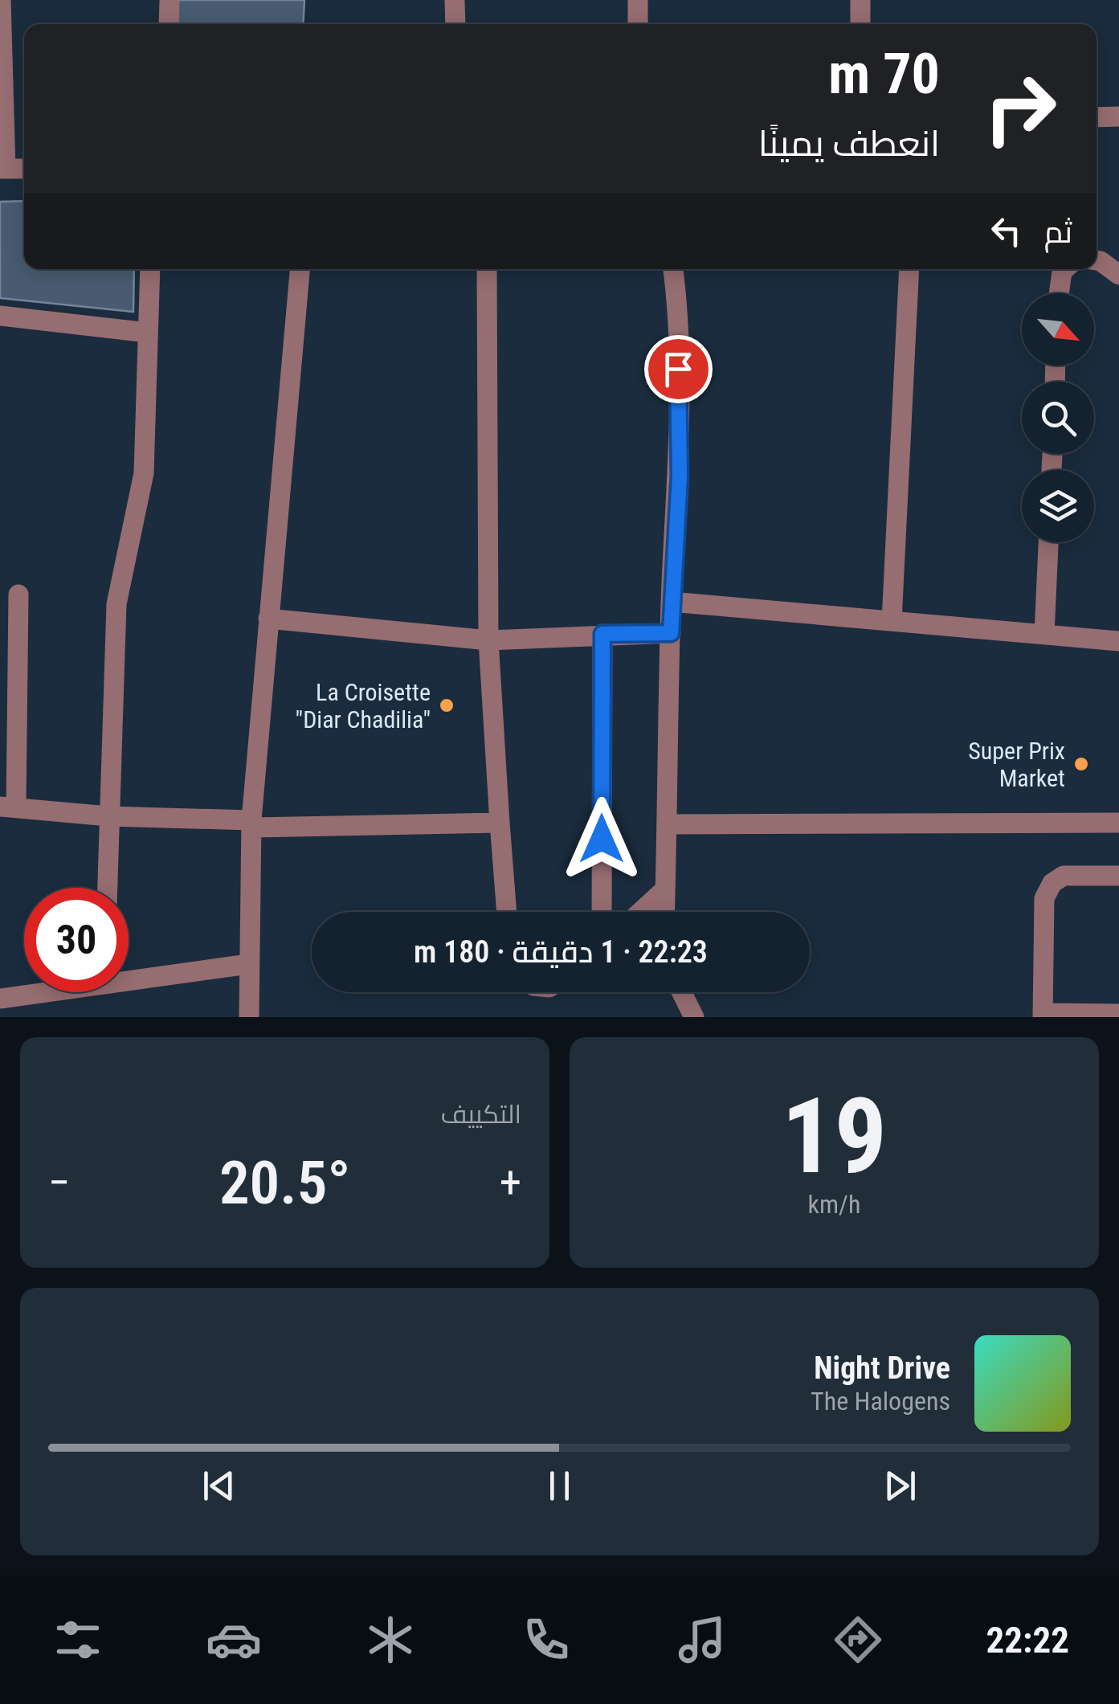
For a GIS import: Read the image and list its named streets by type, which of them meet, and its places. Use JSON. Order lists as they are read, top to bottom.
{
  "places": ["La Croisette \"Diar Chadilia\"", "Super Prix Market"],
  "north": "bottom right",
  "page": {
    "turn": ["70 m", "انعطف يمينًا"],
    "then": "ثم",
    "limit": "30",
    "trip": "22:23 · 1 دقيقة · 180 m",
    "tile": [
      ["19", "km/h"],
      "التكييف"
    ],
    "heat": ["−", "20.5°", "+"],
    "song": ["Night Drive", "The Halogens"],
    "tabs": "22:22"
  }
}
